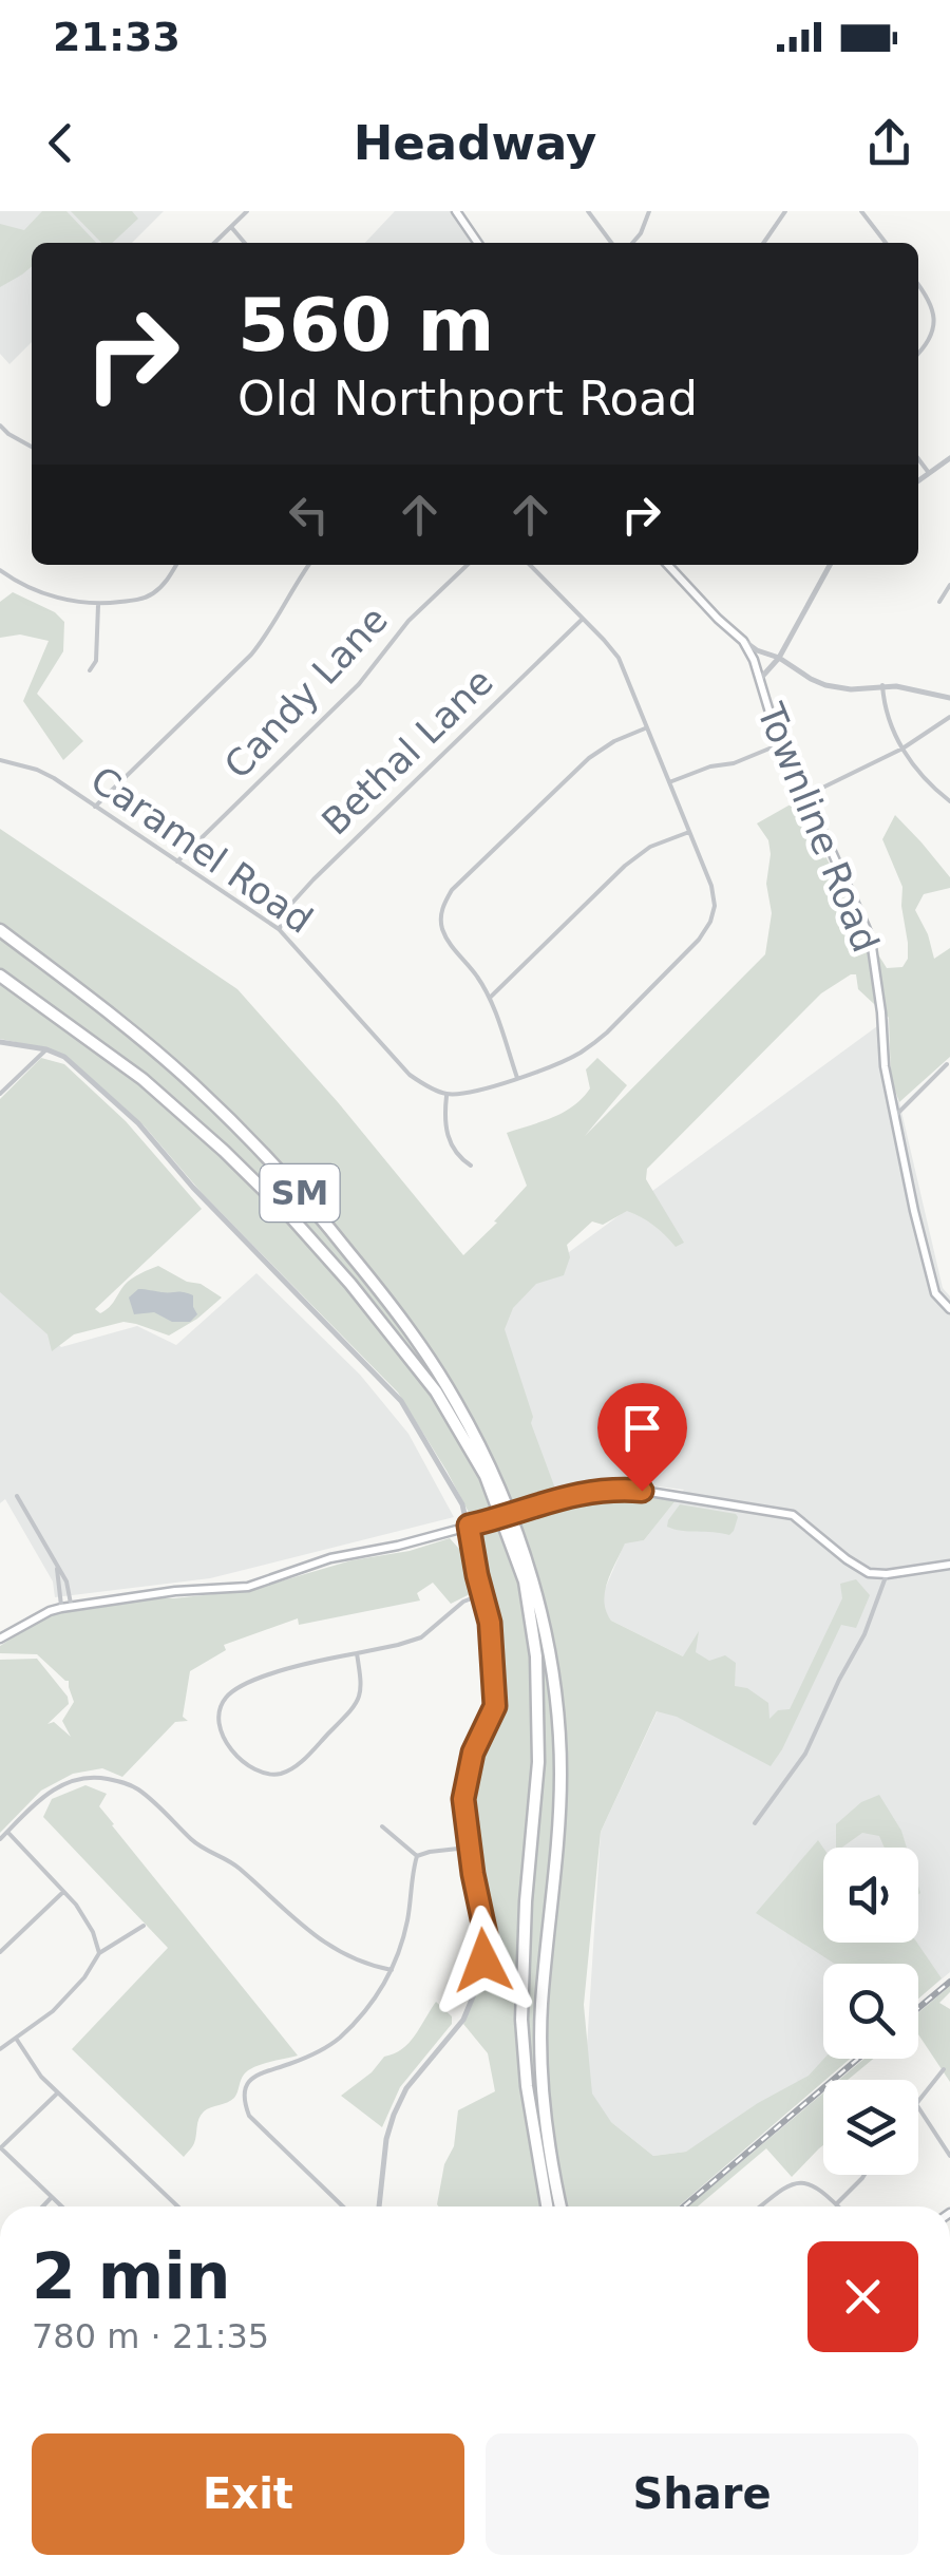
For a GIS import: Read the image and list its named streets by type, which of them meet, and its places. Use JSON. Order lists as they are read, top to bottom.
{
  "streets": {
    "highway": ["SM"],
    "main road": ["Townline Road"],
    "street": ["Candy Lane", "Bethal Lane", "Caramel Road"]
  },
  "crossings": [
    ["Candy Lane", "Caramel Road"],
    ["Bethal Lane", "Caramel Road"]
  ],
  "page": {
    "status": "21:33",
    "header": "Headway",
    "turn": ["560 m", "Old Northport Road"],
    "heading": ["2 min", "780 m · 21:35"],
    "buttons": ["Exit", "Share"]
  }
}
